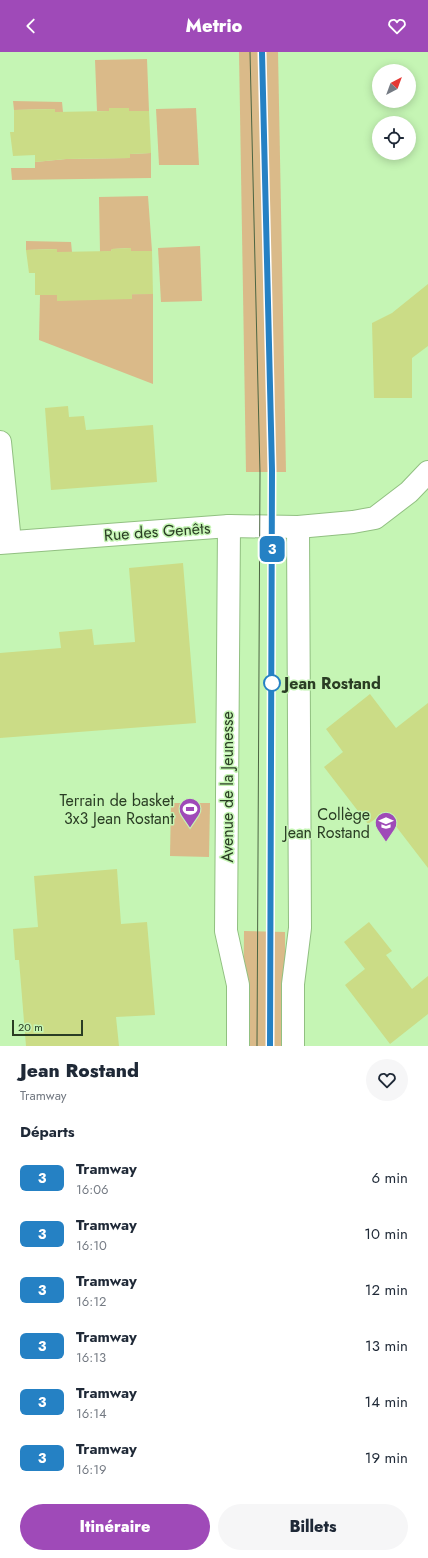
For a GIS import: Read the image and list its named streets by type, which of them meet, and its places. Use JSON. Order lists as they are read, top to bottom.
{
  "streets": {
    "street": ["Rue des Genêts", "Avenue de la Jeunesse"]
  },
  "crossings": [
    ["Rue des Genêts", "Avenue de la Jeunesse"]
  ],
  "places": {
    "other": ["Jean Rostand"],
    "sports": ["Terrain de basket 3x3 Jean Rostant"],
    "school or university": ["Collège Jean Rostand"]
  },
  "lines": ["tram line 3"],
  "scale_bar": "20 m",
  "north": "top right",
  "page": {
    "header": "Metrio",
    "on_map": "3",
    "scale": "20 m",
    "heading": [
      ["Jean Rostand", "Tramway"],
      "Départs"
    ],
    "list": [
      {
        "mark": "3",
        "name": "Tramway",
        "note": "16:06",
        "value": "6 min"
      },
      {
        "mark": "3",
        "name": "Tramway",
        "note": "16:10",
        "value": "10 min"
      },
      {
        "mark": "3",
        "name": "Tramway",
        "note": "16:12",
        "value": "12 min"
      },
      {
        "mark": "3",
        "name": "Tramway",
        "note": "16:13",
        "value": "13 min"
      },
      {
        "mark": "3",
        "name": "Tramway",
        "note": "16:14",
        "value": "14 min"
      },
      {
        "mark": "3",
        "name": "Tramway",
        "note": "16:19",
        "value": "19 min"
      }
    ],
    "buttons": ["Itinéraire", "Billets"]
  }
}
